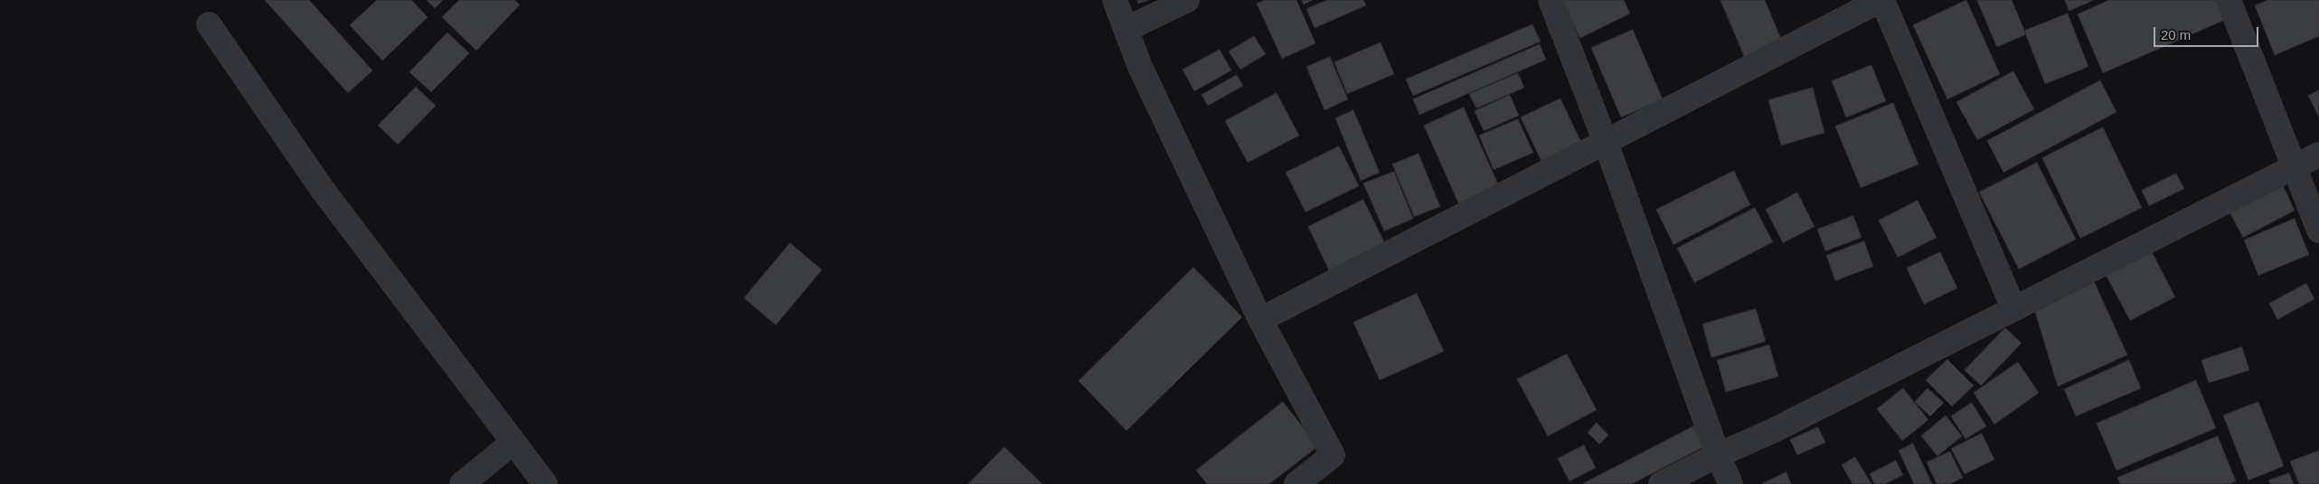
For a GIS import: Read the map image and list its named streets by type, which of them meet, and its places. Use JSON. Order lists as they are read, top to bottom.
{
  "scale_bar": "20 m"
}
